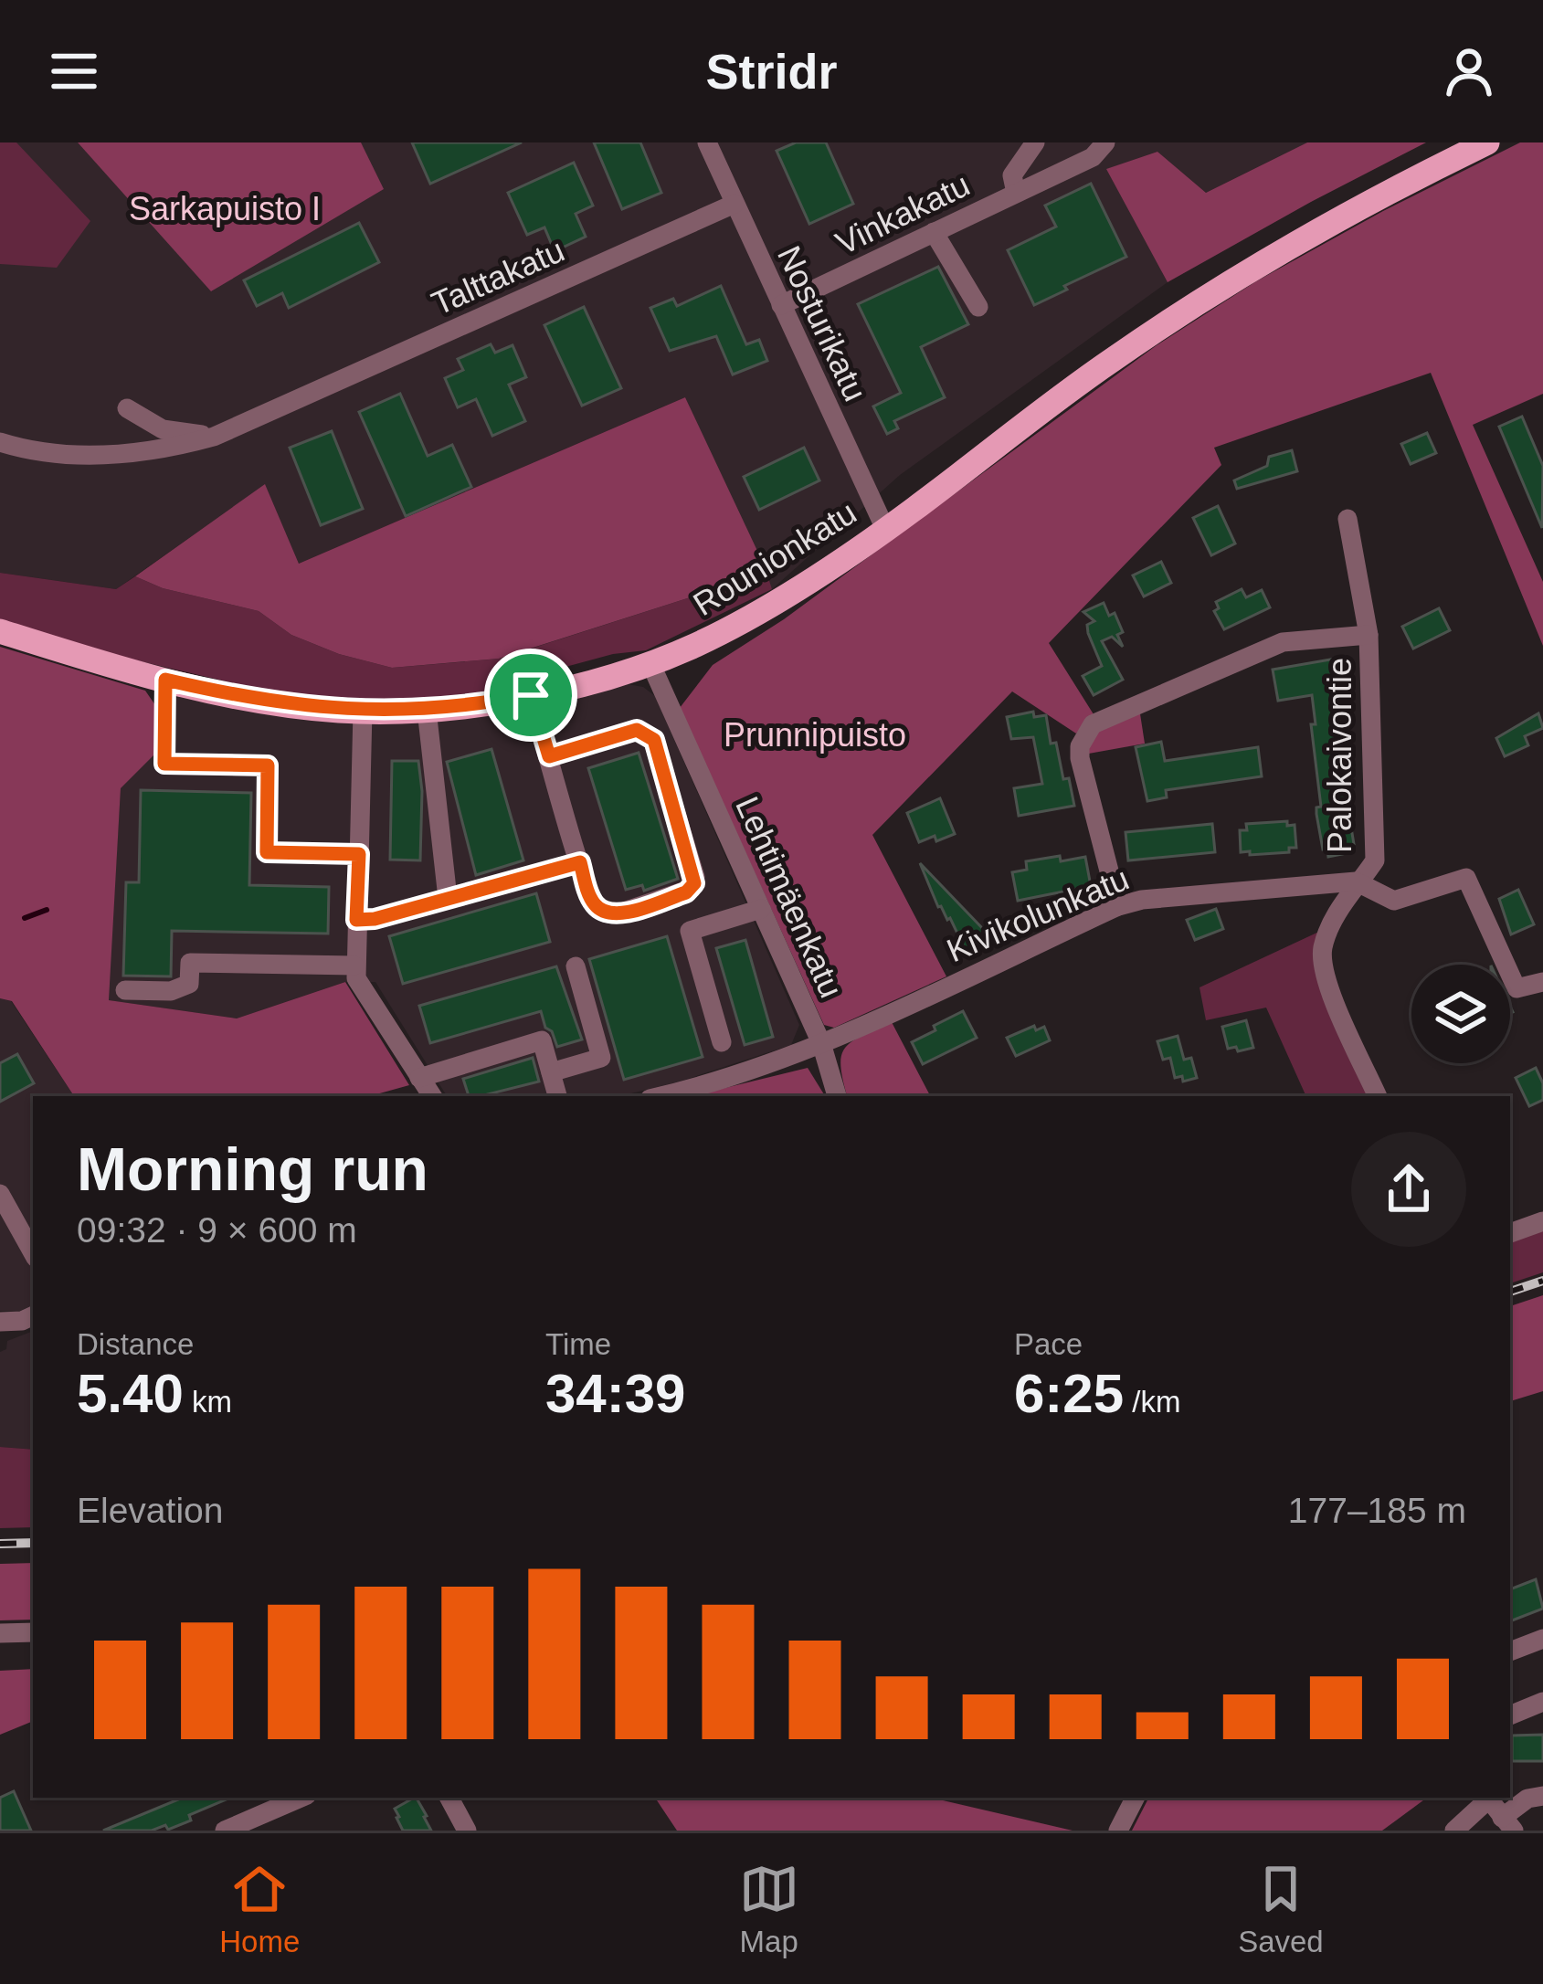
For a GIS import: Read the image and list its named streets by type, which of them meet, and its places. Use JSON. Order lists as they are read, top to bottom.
{
  "streets": {
    "main road": ["Rounionkatu"],
    "street": [
      "Vinkakatu",
      "Talttakatu",
      "Nosturikatu",
      "Palokaivontie",
      "Lehtimäenkatu",
      "Kivikolunkatu"
    ]
  },
  "crossings": [
    ["Vinkakatu", "Nosturikatu"],
    ["Talttakatu", "Nosturikatu"],
    ["Nosturikatu", "Rounionkatu"],
    ["Rounionkatu", "Lehtimäenkatu"],
    ["Palokaivontie", "Kivikolunkatu"],
    ["Lehtimäenkatu", "Kivikolunkatu"]
  ],
  "parks": ["Sarkapuisto I", "Prunnipuisto"],
  "page": {
    "header": "Stridr",
    "heading": ["Morning run", "09:32 · 9 × 600 m"],
    "stats": [
      ["Distance", "5.40 km"],
      ["Time", "34:39"],
      ["Pace", "6:25 /km"]
    ],
    "chart": ["Elevation", "177–185 m"],
    "tabs": ["Home", "Map", "Saved"]
  }
}
